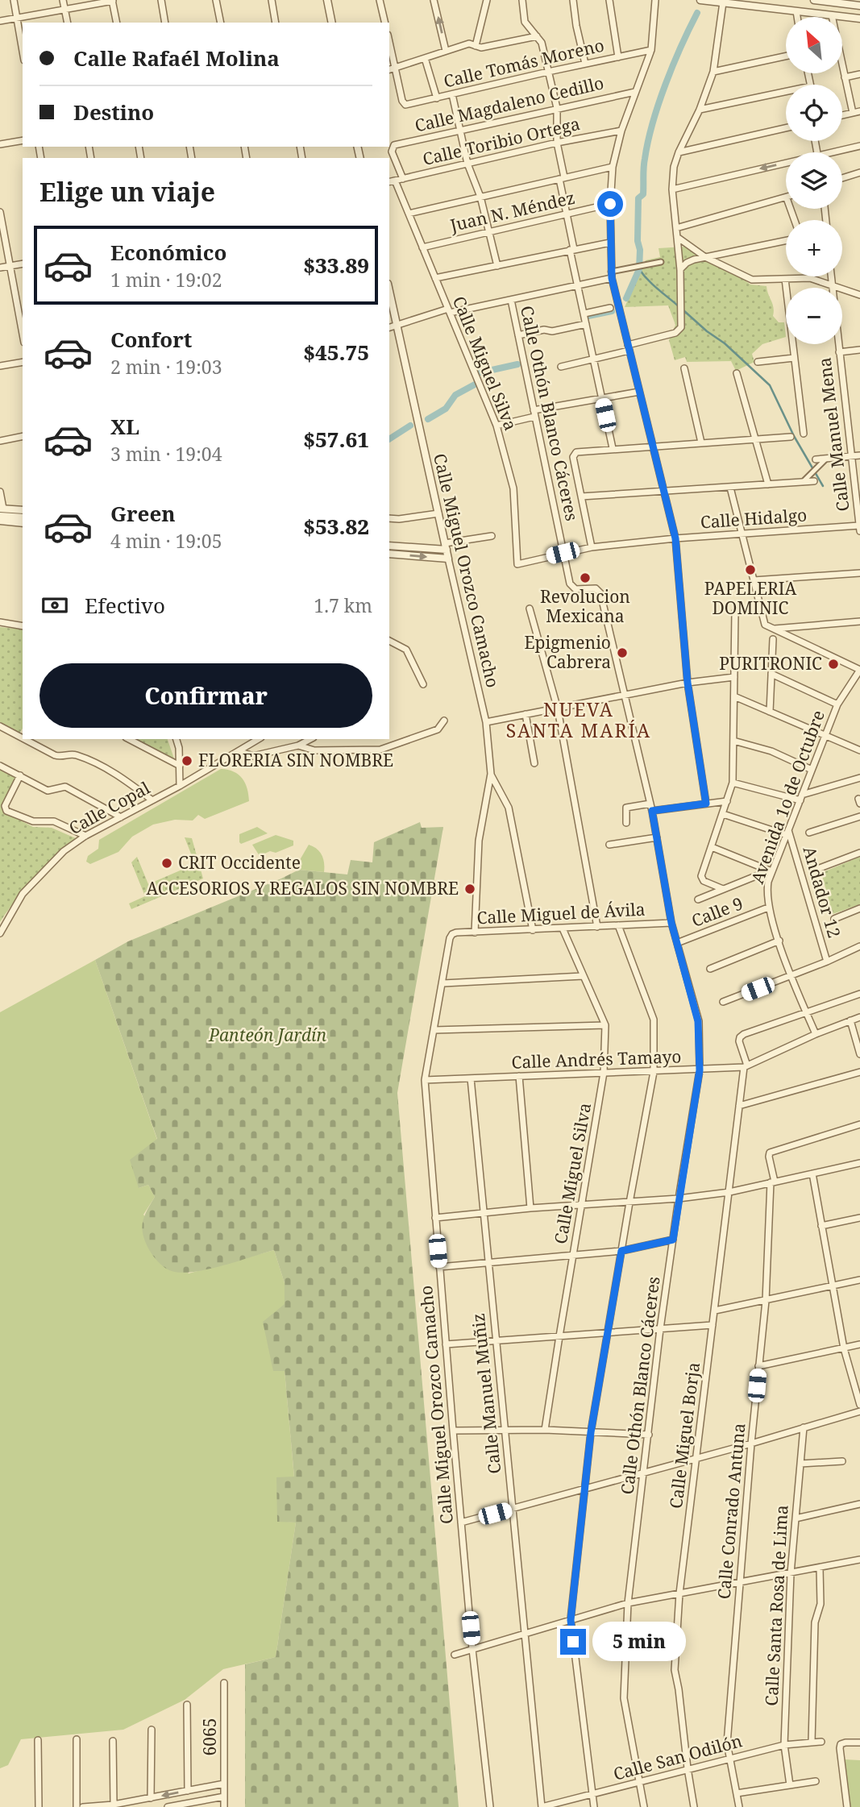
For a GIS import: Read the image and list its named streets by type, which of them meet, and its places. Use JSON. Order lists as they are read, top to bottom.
{
  "streets": {
    "street": [
      "Calle Tomás Moreno",
      "Calle Magdaleno Cedillo",
      "Calle Toribio Ortega",
      "Juan N. Méndez",
      "Calle Miguel Silva",
      "Calle Othón Blanco Cáceres",
      "Calle Manuel Mena",
      "Calle Hidalgo",
      "Calle Miguel Orozco Camacho",
      "Avenida 1o de Octubre",
      "Calle Copal",
      "Andador 12",
      "Calle 9",
      "Calle Miguel de Ávila",
      "Calle Andrés Tamayo",
      "Calle Manuel Muñiz",
      "Calle Miguel Borja",
      "Calle Conrado Antuna",
      "Calle Santa Rosa de Lima",
      "6065",
      "Calle San Odilón"
    ]
  },
  "crossings": [
    ["Calle Magdaleno Cedillo", "Calle Toribio Ortega"],
    ["Calle Toribio Ortega", "Calle Miguel Silva"],
    ["Juan N. Méndez", "Calle Miguel Silva"],
    ["Calle Miguel Silva", "Calle Hidalgo"],
    ["Calle Miguel Silva", "Calle Miguel de Ávila"],
    ["Calle Miguel Silva", "Calle Andrés Tamayo"],
    ["Calle Othón Blanco Cáceres", "Calle Hidalgo"],
    ["Calle Othón Blanco Cáceres", "Calle 9"],
    ["Calle Othón Blanco Cáceres", "Calle Miguel de Ávila"],
    ["Calle Othón Blanco Cáceres", "Calle Andrés Tamayo"],
    ["Calle Othón Blanco Cáceres", "Calle San Odilón"],
    ["Calle Manuel Mena", "Calle Hidalgo"],
    ["Calle Miguel Orozco Camacho", "Calle Miguel de Ávila"],
    ["Calle Miguel Orozco Camacho", "Calle Andrés Tamayo"],
    ["Avenida 1o de Octubre", "Andador 12"],
    ["Avenida 1o de Octubre", "Calle 9"],
    ["Avenida 1o de Octubre", "Calle Andrés Tamayo"],
    ["Calle Andrés Tamayo", "Calle Manuel Muñiz"],
    ["Calle Andrés Tamayo", "Calle Miguel Borja"],
    ["Calle Manuel Muñiz", "Calle San Odilón"],
    ["Calle Miguel Borja", "Calle San Odilón"],
    ["Calle Conrado Antuna", "Calle San Odilón"],
    ["Calle Santa Rosa de Lima", "Calle San Odilón"]
  ],
  "districts": ["NUEVA SANTA MARÍA"],
  "parks": ["Panteón Jardín"],
  "places": [
    "PAPELERIA DOMINIC",
    "Revolucion Mexicana",
    "Epigmenio Cabrera",
    "PURITRONIC",
    "FLORERIA SIN NOMBRE",
    "CRIT Occidente",
    "ACCESORIOS Y REGALOS SIN NOMBRE"
  ],
  "north": "top left",
  "page": {
    "map_buttons": ["+", "−"],
    "banner": ["Calle Rafaél Molina", "Destino"],
    "heading": "Elige un viaje",
    "list": [
      {
        "name": "Económico",
        "note": "1 min · 19:02",
        "value": "$33.89"
      },
      {
        "name": "Confort",
        "note": "2 min · 19:03",
        "value": "$45.75"
      },
      {
        "name": "XL",
        "note": "3 min · 19:04",
        "value": "$57.61"
      },
      {
        "name": "Green",
        "note": "4 min · 19:05",
        "value": "$53.82"
      }
    ],
    "pay": ["Efectivo", "1.7 km"],
    "buttons": "Confirmar",
    "bubble": "5 min"
  }
}
